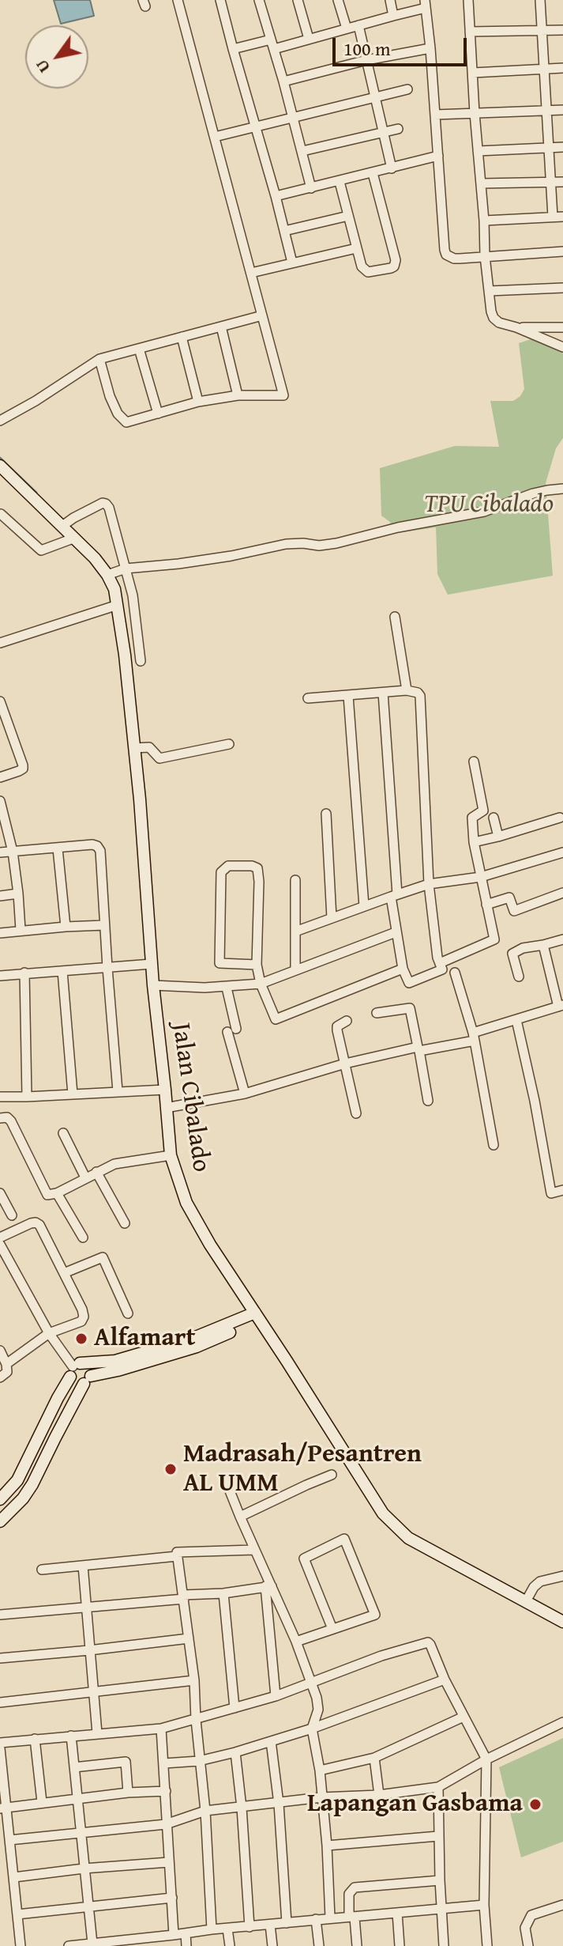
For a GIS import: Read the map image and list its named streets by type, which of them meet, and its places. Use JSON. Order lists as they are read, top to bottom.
{
  "streets": {
    "street": ["Jalan Cibalado"]
  },
  "parks": ["TPU Cibalado"],
  "places": ["Alfamart", "Madrasah/Pesantren AL UMM", "Lapangan Gasbama"],
  "scale_bar": "100 m",
  "north": "bottom left"
}
